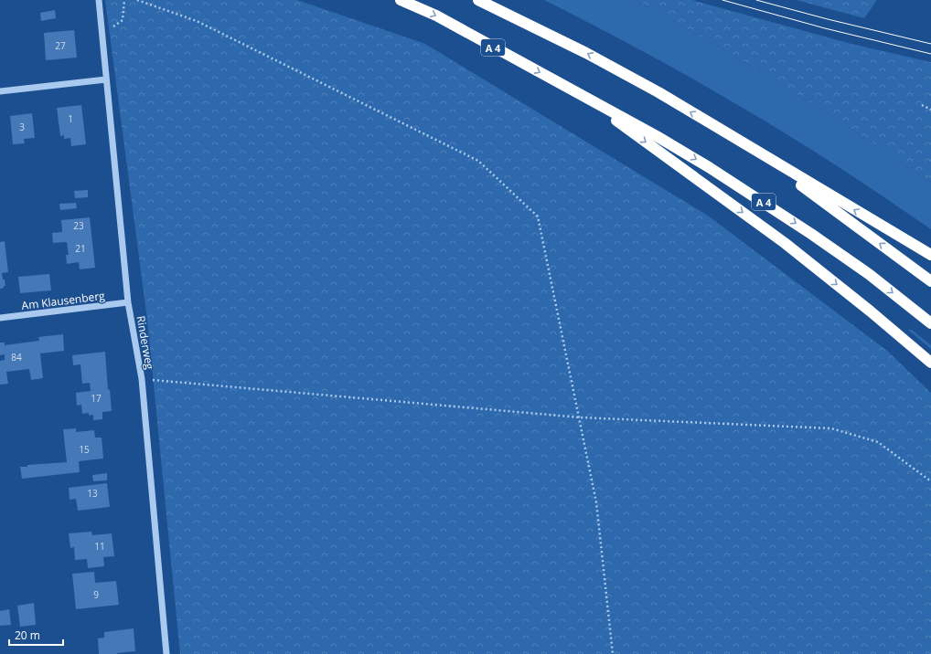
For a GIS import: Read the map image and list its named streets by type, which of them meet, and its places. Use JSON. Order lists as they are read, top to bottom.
{
  "streets": {
    "highway": ["A 4"],
    "street": ["Am Klausenberg", "Rinderweg"]
  },
  "crossings": [
    ["Am Klausenberg", "Rinderweg"]
  ],
  "house_numbers": [
    "27",
    "1",
    "3",
    "23",
    "21",
    "84",
    "17",
    "15",
    "13",
    "11",
    "9"
  ],
  "scale_bar": "20 m"
}
